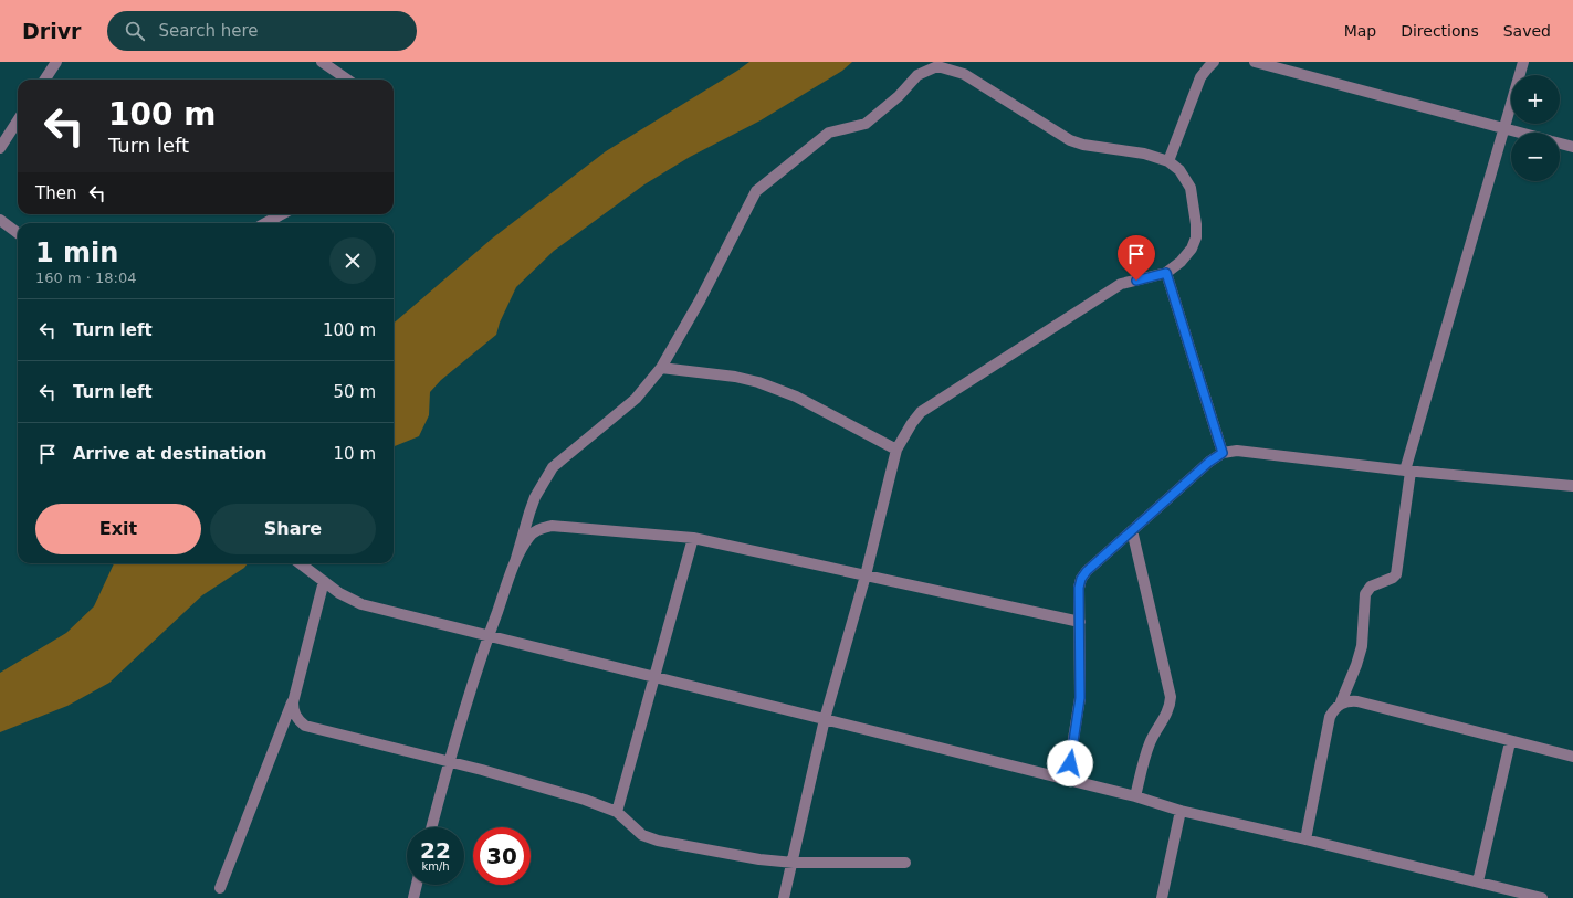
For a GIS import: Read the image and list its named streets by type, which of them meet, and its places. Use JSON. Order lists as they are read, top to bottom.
{
  "page": {
    "header": "Drivr",
    "search": "Search here",
    "nav": ["Map", "Directions", "Saved"],
    "map_buttons": ["+", "−"],
    "turn": ["100 m", "Turn left"],
    "then": "Then",
    "heading": ["1 min", "160 m · 18:04"],
    "list": [
      {
        "name": "Turn left",
        "value": "100 m"
      },
      {
        "name": "Turn left",
        "value": "50 m"
      },
      {
        "name": "Arrive at destination",
        "value": "10 m"
      }
    ],
    "buttons": ["Exit", "Share"],
    "speed": "22 km/h",
    "limit": "30"
  }
}
